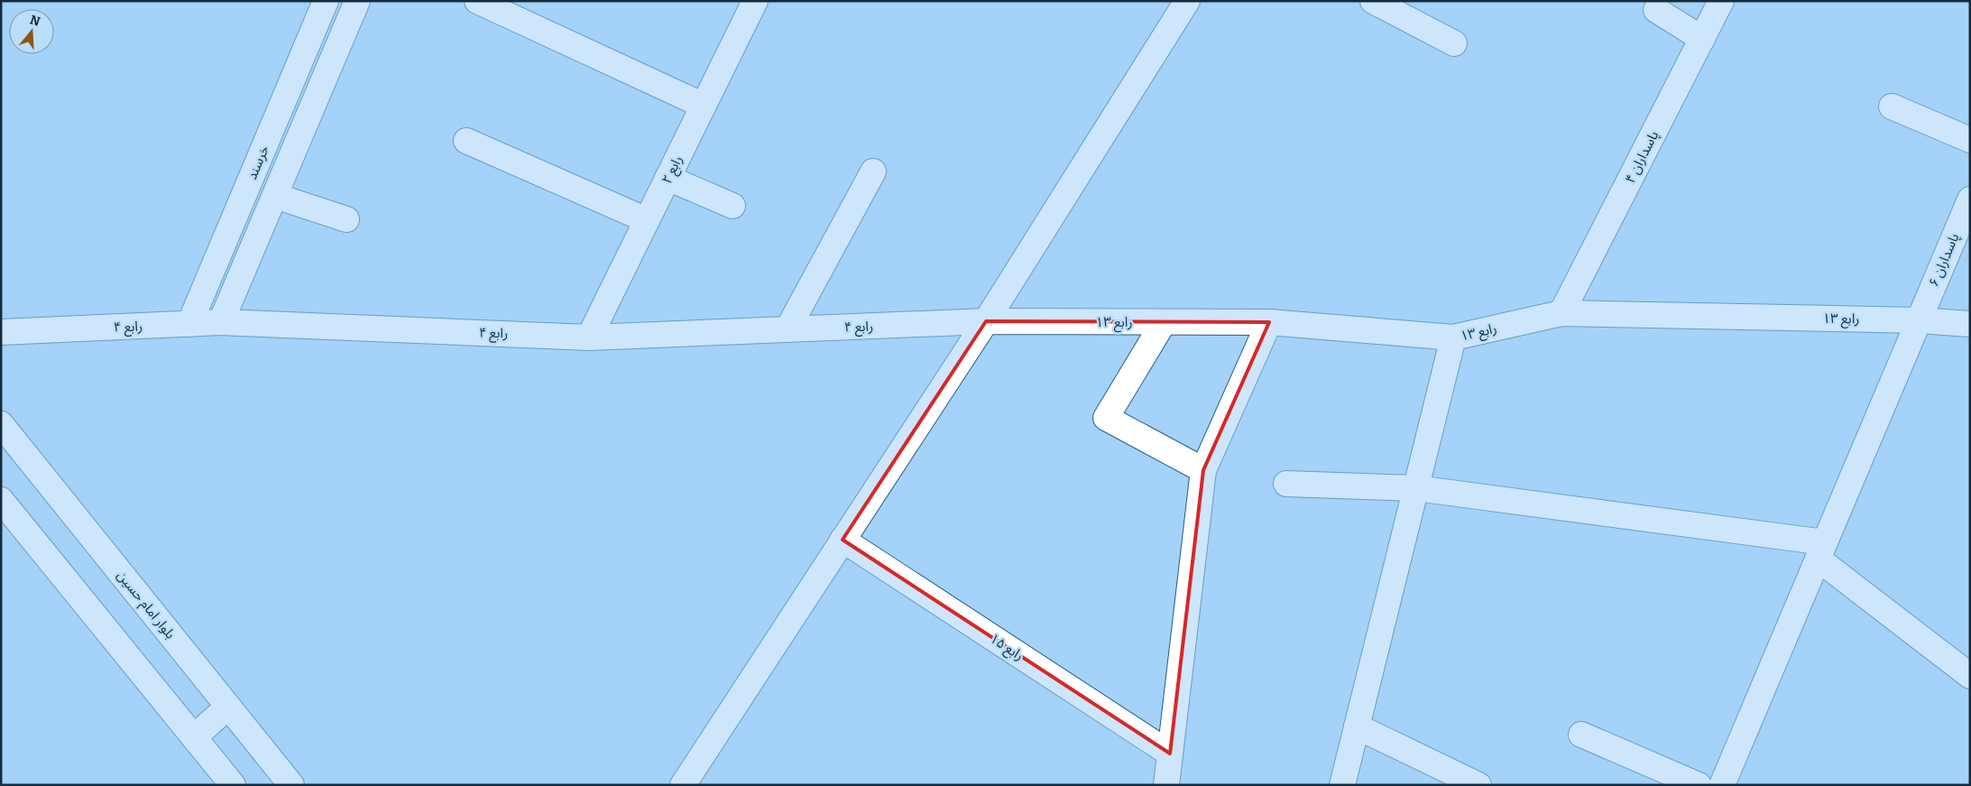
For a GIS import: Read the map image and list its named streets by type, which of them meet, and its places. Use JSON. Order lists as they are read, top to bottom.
{
  "streets": {
    "street": [
      "پاسداران ۴",
      "خرسند",
      "رابع ۲",
      "پاسداران ۶",
      "رابع ۱۳",
      "رابع ۴",
      "بلوار امام حسین",
      "رابع ۱۵"
    ]
  },
  "crossings": [
    ["پاسداران ۴", "رابع ۱۳"],
    ["خرسند", "رابع ۴"],
    ["رابع ۲", "رابع ۴"],
    ["پاسداران ۶", "رابع ۱۳"],
    ["رابع ۱۳", "رابع ۴"]
  ],
  "north": "top"
}
